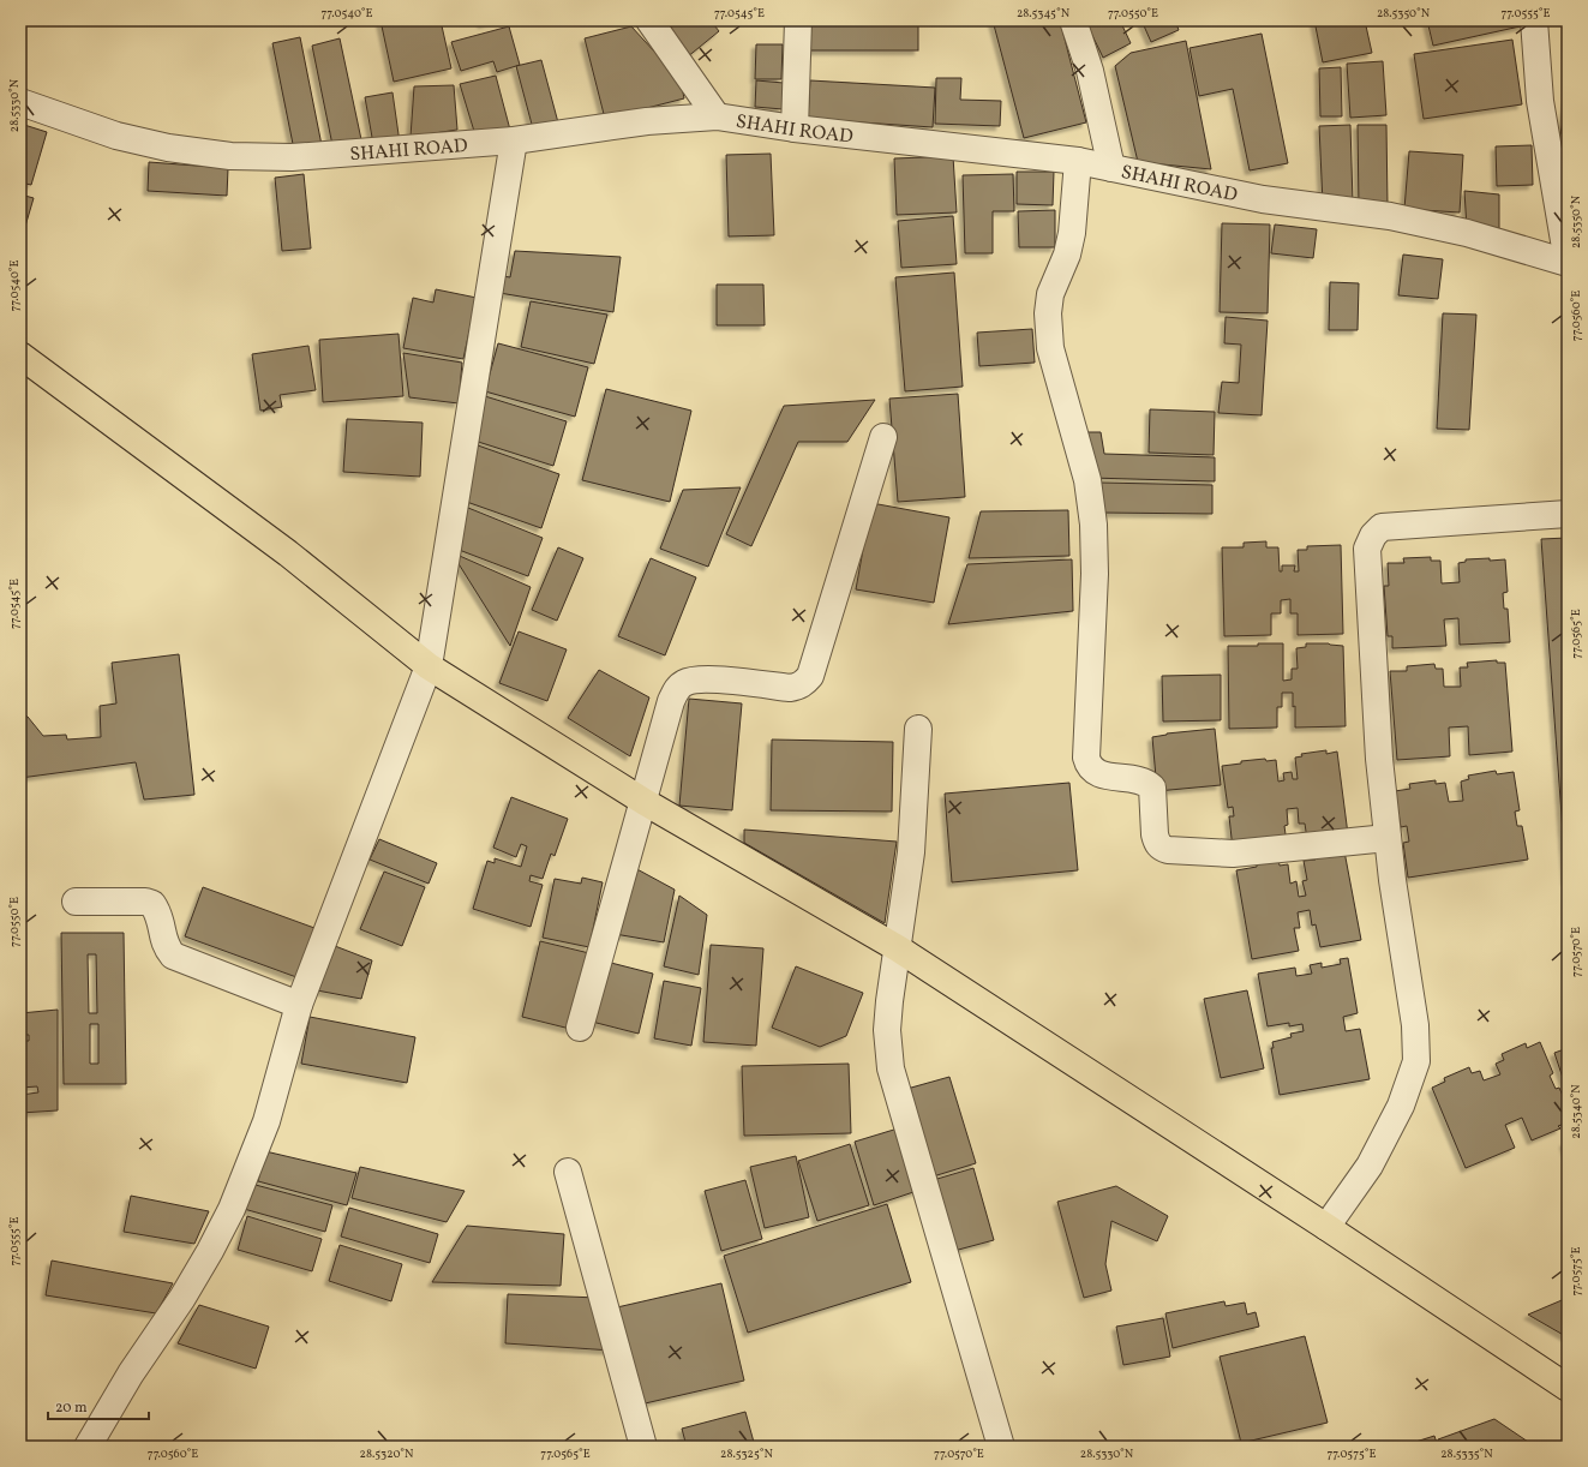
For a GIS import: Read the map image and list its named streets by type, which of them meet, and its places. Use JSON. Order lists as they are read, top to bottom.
{
  "streets": {
    "street": ["SHAHI ROAD"]
  },
  "scale_bar": "20 m",
  "coordinates": [
    "77.0540°E",
    "77.0545°E",
    "28.5345°N",
    "77.0550°E",
    "28.5350°N",
    "77.0555°E",
    "28.5330°N",
    "77.0560°E",
    "77.0565°E",
    "77.0570°E",
    "28.5340°N",
    "77.0575°E",
    "28.5320°N",
    "28.5325°N",
    "28.5335°N"
  ]
}
